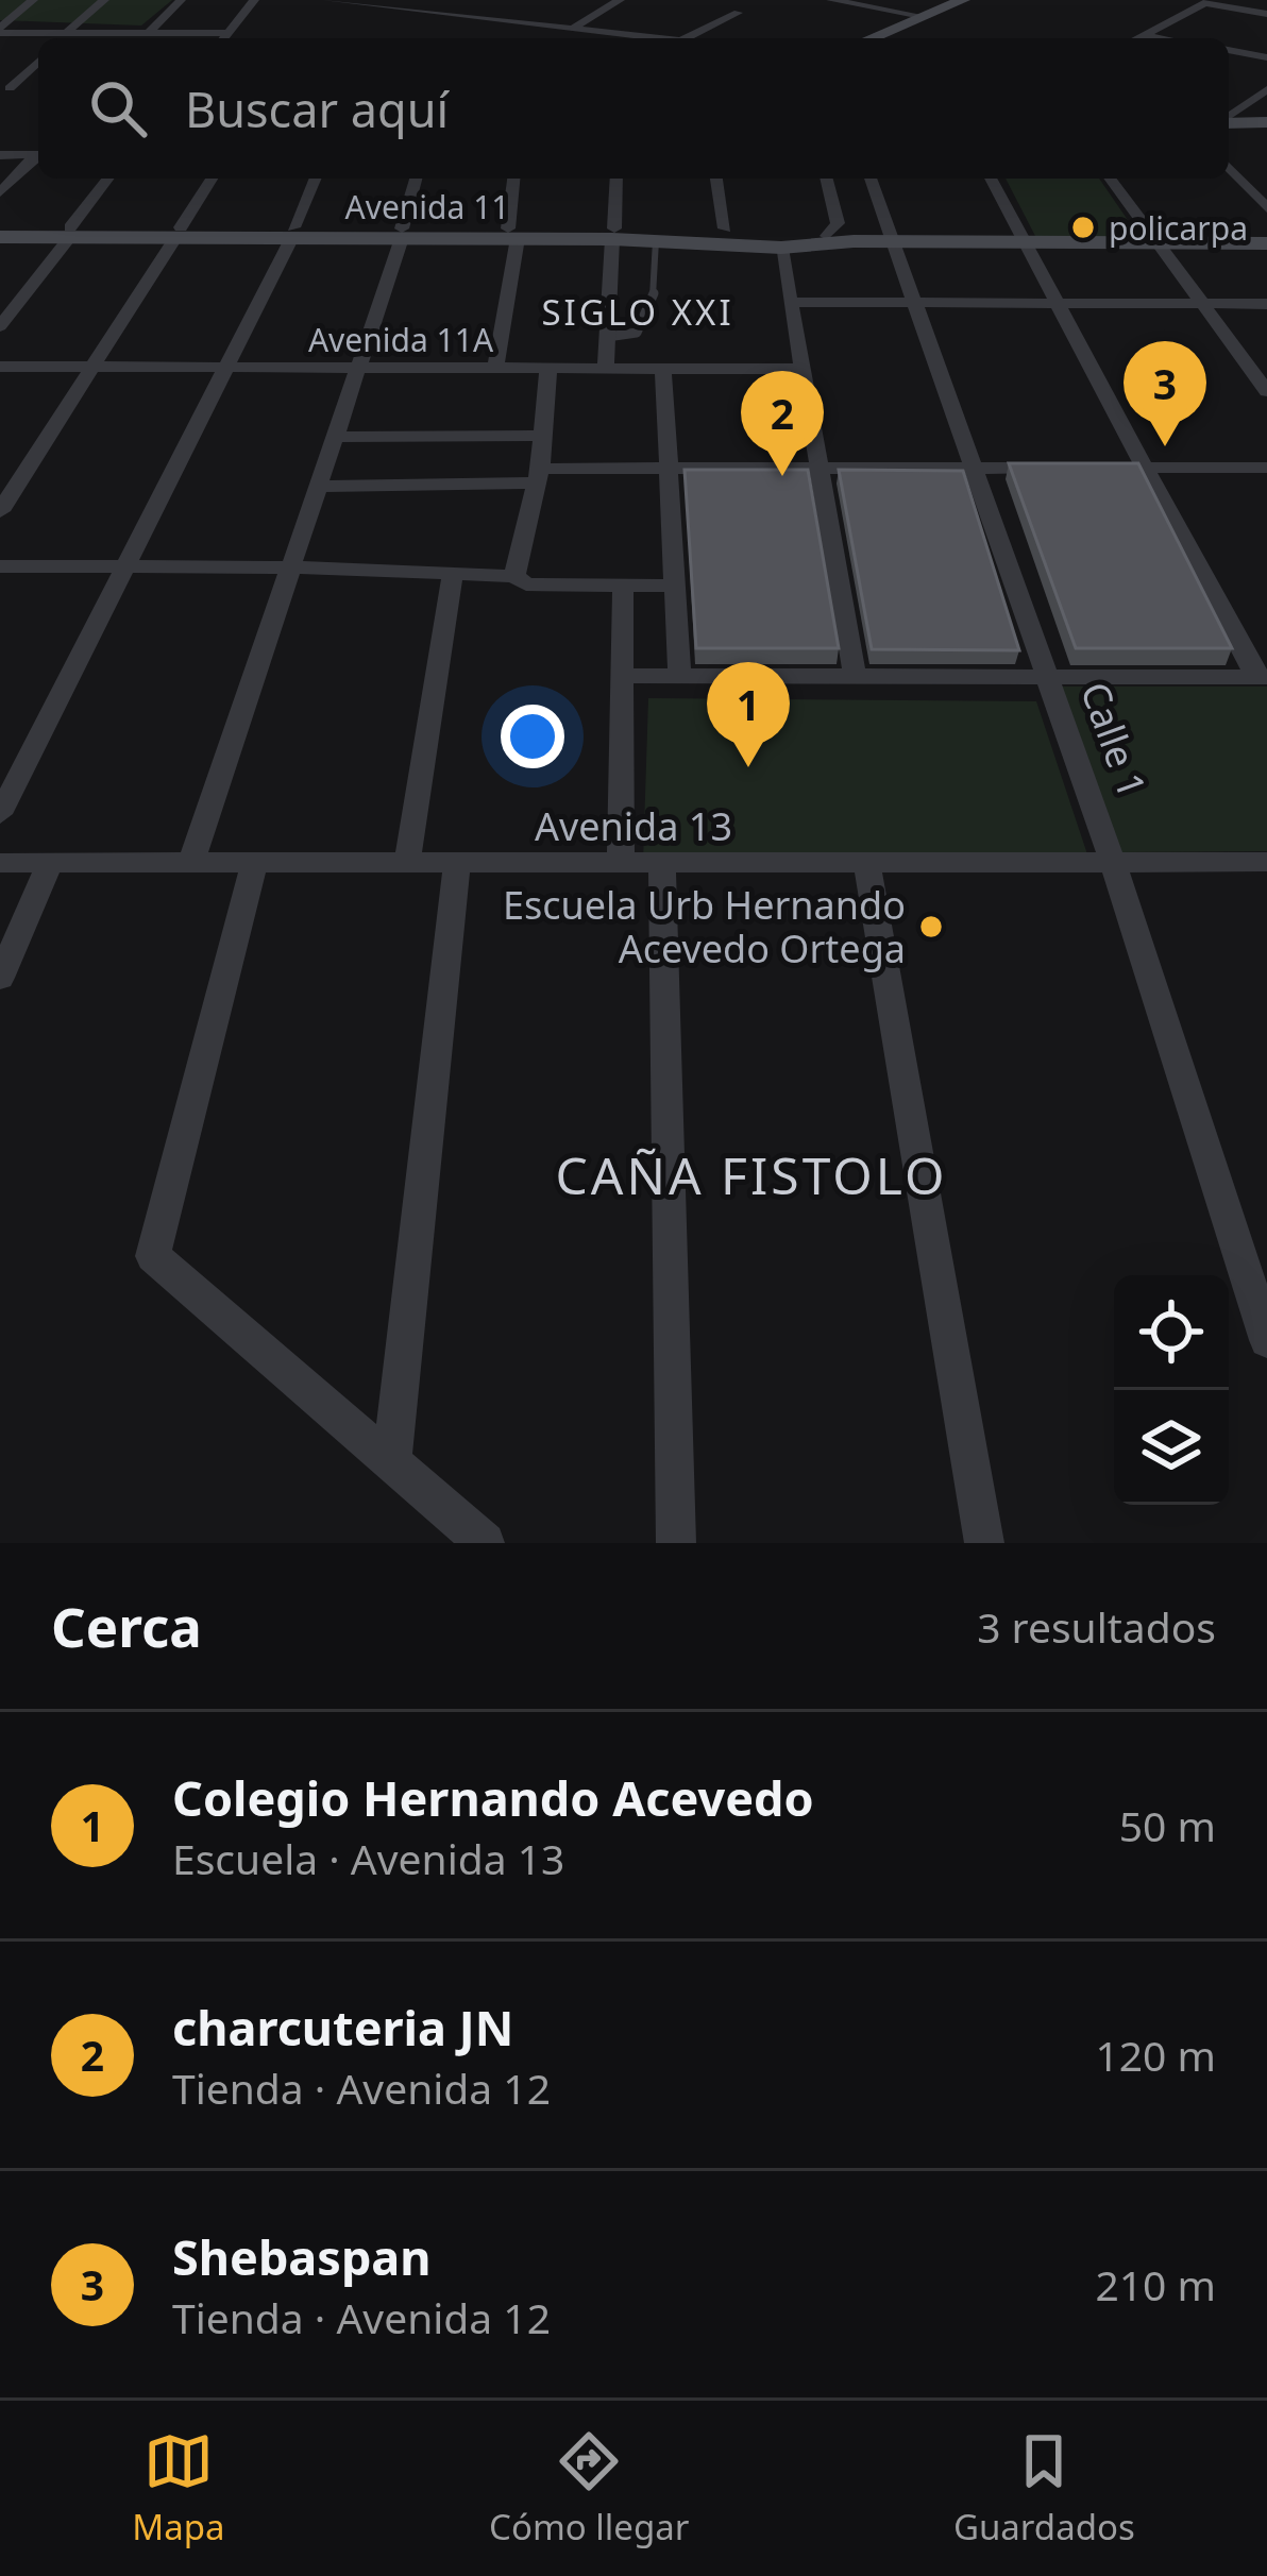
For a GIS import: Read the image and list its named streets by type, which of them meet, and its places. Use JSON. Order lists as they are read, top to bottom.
{
  "streets": {
    "street": [
      "Avenida 11",
      "Avenida 11A",
      "Calle 1",
      "Avenida 13"
    ]
  },
  "crossings": [
    ["Avenida 11", "Calle 1"],
    ["Calle 1", "Avenida 13"]
  ],
  "districts": ["SIGLO XXI", "CAÑA FISTOLO"],
  "places": ["policarpa", "Escuela Urb Hernando Acevedo Ortega"],
  "page": {
    "search": "Buscar aquí",
    "pins": ["3", "2", "1"],
    "heading": ["Cerca", "3 resultados"],
    "list": [
      {
        "mark": "1",
        "name": "Colegio Hernando Acevedo",
        "note": "Escuela · Avenida 13",
        "value": "50 m"
      },
      {
        "mark": "2",
        "name": "charcuteria JN",
        "note": "Tienda · Avenida 12",
        "value": "120 m"
      },
      {
        "mark": "3",
        "name": "Shebaspan",
        "note": "Tienda · Avenida 12",
        "value": "210 m"
      }
    ],
    "nav": ["Mapa", "Cómo llegar", "Guardados"]
  }
}
